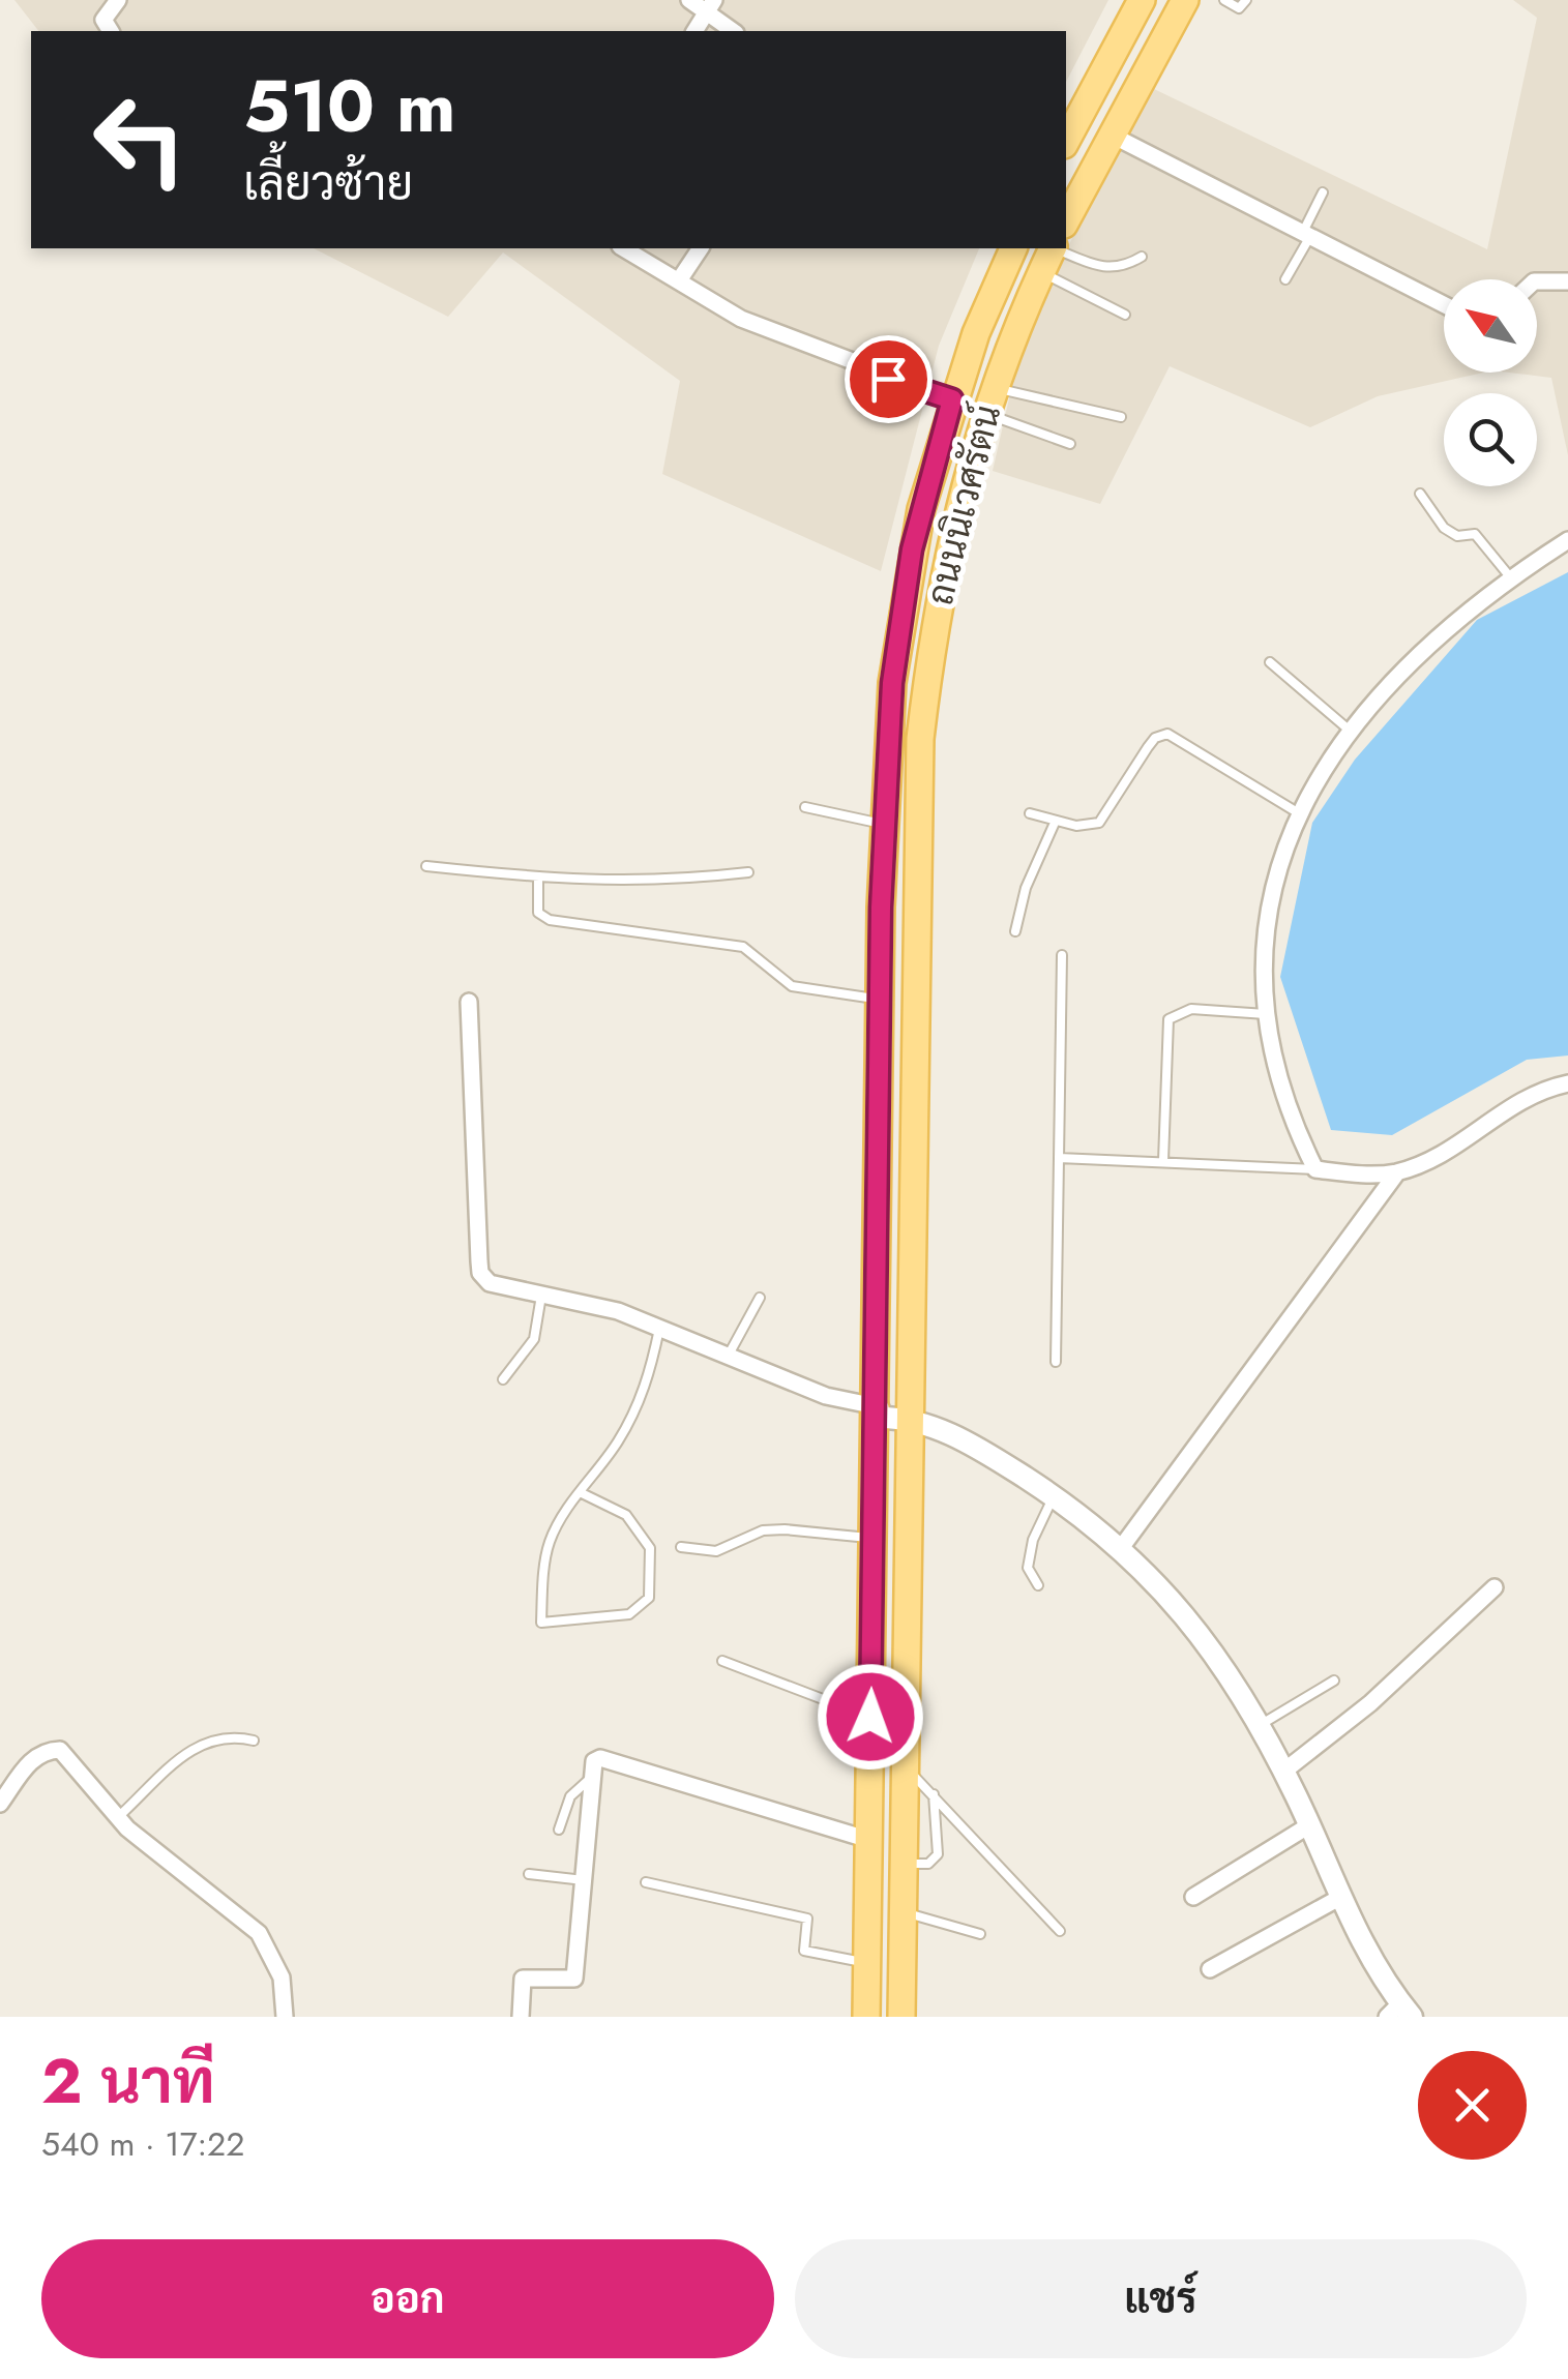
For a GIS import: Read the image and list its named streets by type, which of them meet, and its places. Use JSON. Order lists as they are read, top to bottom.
{
  "streets": {
    "main road": ["ถนนนิเวศรัตน์"]
  },
  "north": "top left",
  "page": {
    "turn": ["510 m", "เลี้ยวซ้าย"],
    "heading": ["2 นาที", "540 m · 17:22"],
    "buttons": ["ออก", "แชร์"]
  }
}
